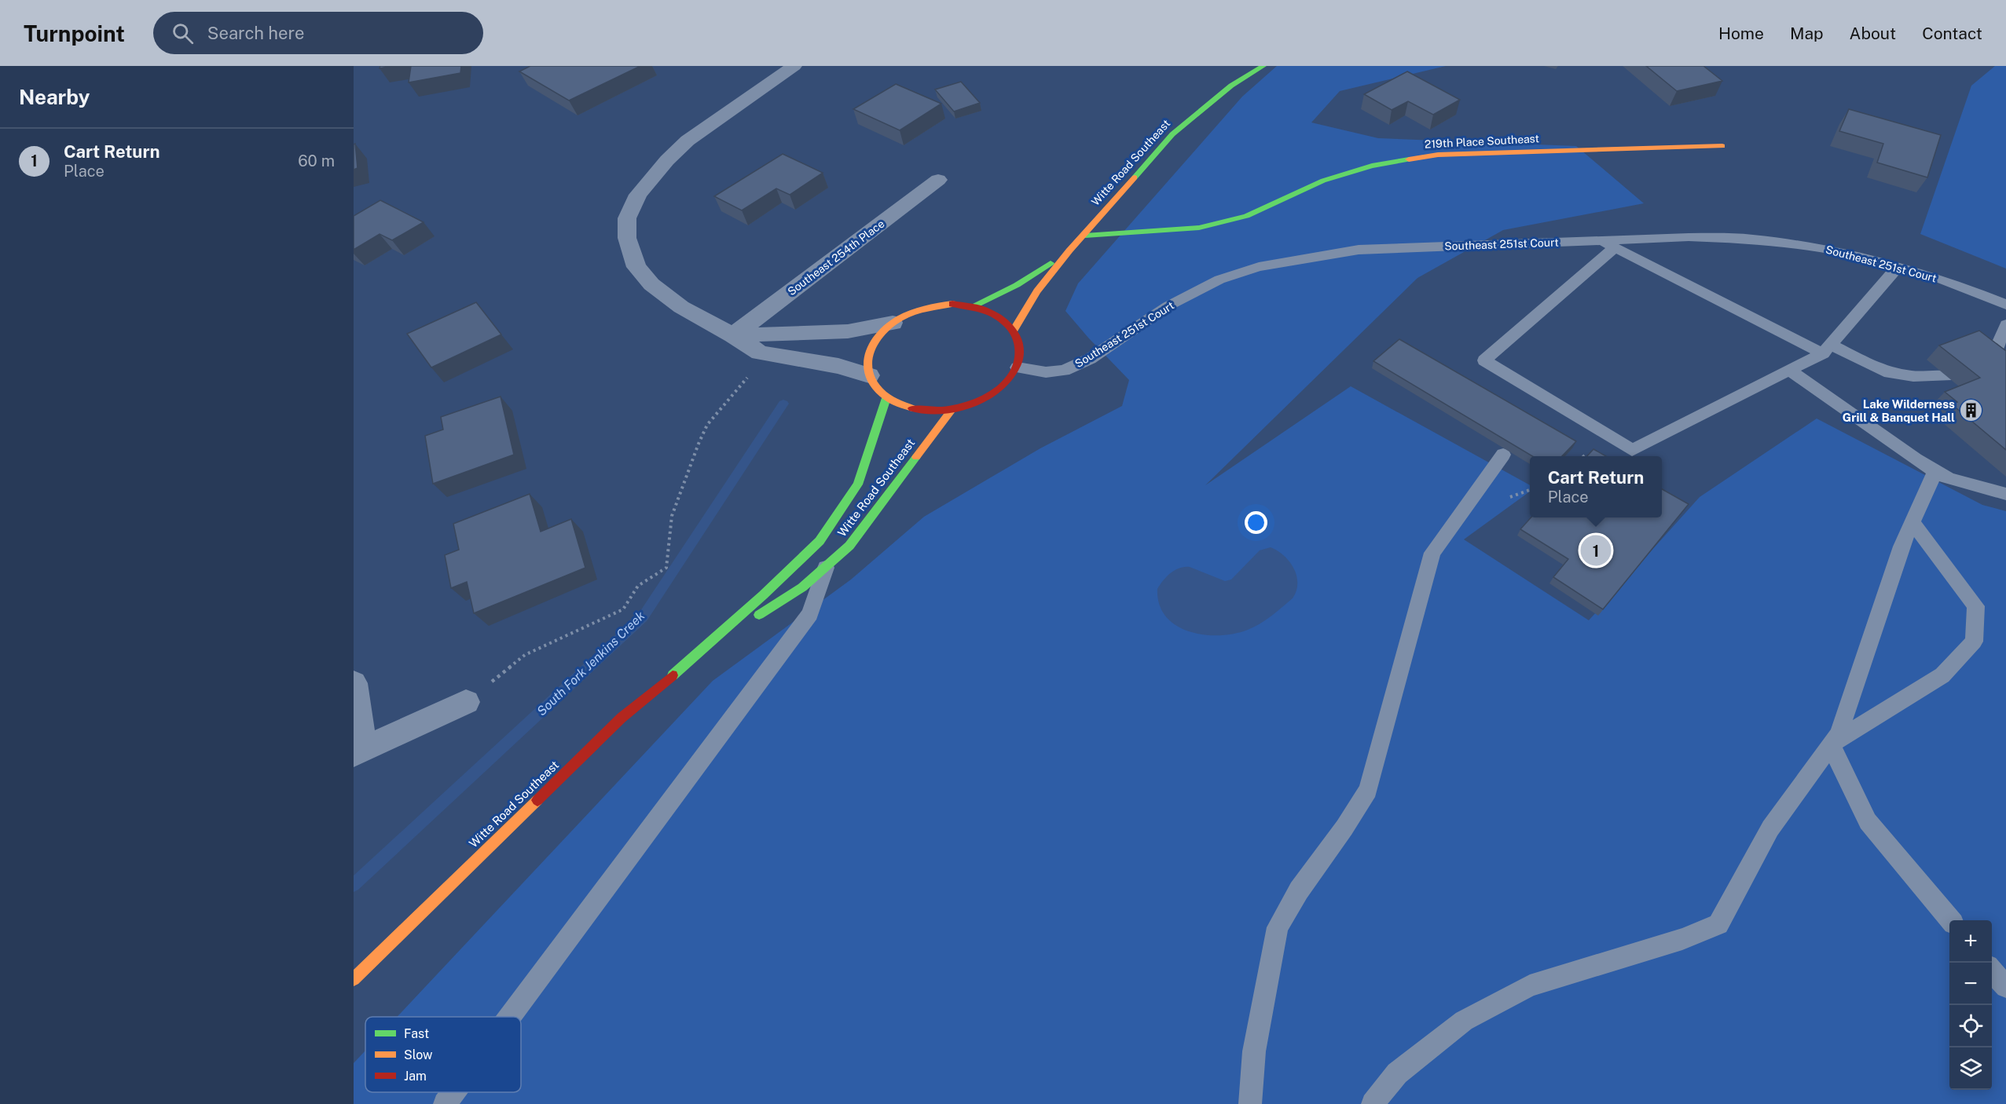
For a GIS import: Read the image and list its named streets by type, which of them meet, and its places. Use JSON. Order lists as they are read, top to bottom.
{
  "streets": {
    "street": ["219th Place Southeast", "Witte Road Southeast", "Southeast 254th Place"],
    "lane": ["Southeast 251st Court"]
  },
  "crossings": [
    ["219th Place Southeast", "Witte Road Southeast"],
    ["Witte Road Southeast", "Southeast 251st Court"]
  ],
  "water": ["South Fork Jenkins Creek"],
  "places": {
    "building": ["Lake Wilderness Grill & Banquet Hall"]
  },
  "legend": ["Fast", "Slow", "Jam"],
  "page": {
    "header": "Turnpoint",
    "search": "Search here",
    "nav": [
      "Home",
      "Map",
      "About",
      "Contact"
    ],
    "heading": "Nearby",
    "list": [
      {
        "mark": "1",
        "name": "Cart Return",
        "note": "Place",
        "value": "60 m"
      }
    ],
    "popup": ["Cart Return", "Place"],
    "pins": "1",
    "map_buttons": ["+", "−"]
  }
}
